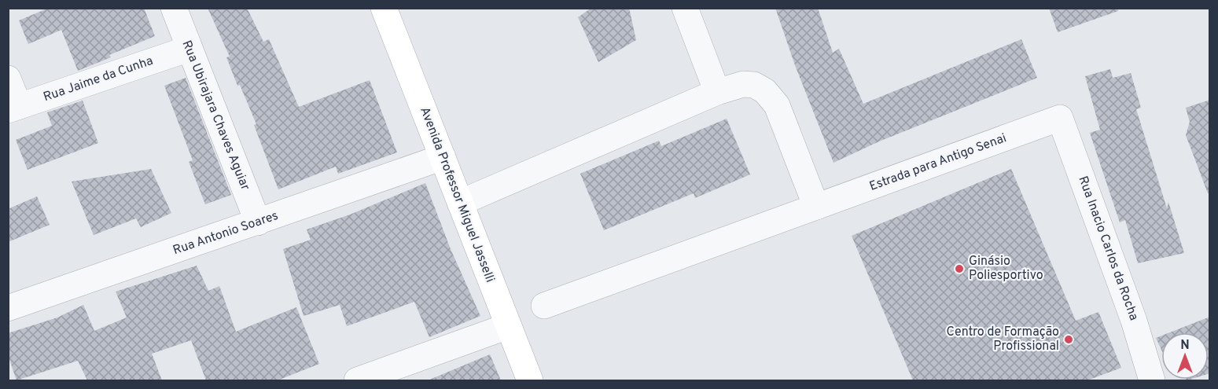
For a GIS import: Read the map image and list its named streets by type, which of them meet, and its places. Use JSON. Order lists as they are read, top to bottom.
{
  "streets": {
    "street": [
      "Rua Jaime da Cunha",
      "Rua Ubirajara Chaves Aguiar",
      "Estrada para Antigo Senai",
      "Avenida Professor Miguel Jasselli",
      "Rua Antonio Soares",
      "Rua Inacio Carlos da Rocha"
    ]
  },
  "crossings": [
    ["Rua Jaime da Cunha", "Rua Ubirajara Chaves Aguiar"],
    ["Rua Ubirajara Chaves Aguiar", "Rua Antonio Soares"],
    ["Estrada para Antigo Senai", "Rua Inacio Carlos da Rocha"],
    ["Avenida Professor Miguel Jasselli", "Rua Antonio Soares"]
  ],
  "places": ["Ginásio Poliesportivo", "Centro de Formação Profissional"],
  "north": "top"
}
